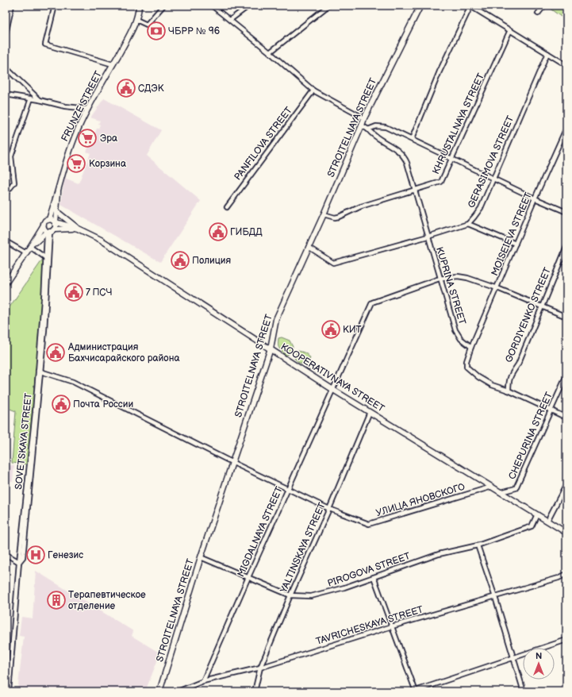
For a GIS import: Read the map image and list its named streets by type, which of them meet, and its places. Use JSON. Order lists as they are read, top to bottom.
{
  "streets": {
    "main road": ["FRUNZE STREET", "STROITELNAYA STREET", "KOOPERATIVNAYA STREET"],
    "street": [
      "KHRUSTALNAYA STREET",
      "PANFILOVA STREET",
      "GERASIMOVA STREET",
      "MOISEIEVA STREET",
      "KUPRINA STREET",
      "GORDIYENKO STREET",
      "CHEPURINA STREET",
      "SOVETSKAYA STREET",
      "УЛИЦА ЯНОВСКОГО",
      "MIGDALNAYA STREET",
      "YALTINSKAYA STREET",
      "PIROGOVA STREET",
      "TAVRICHESKAYA STREET"
    ]
  },
  "crossings": [
    ["FRUNZE STREET", "KOOPERATIVNAYA STREET"],
    ["KHRUSTALNAYA STREET", "STROITELNAYA STREET"],
    ["KHRUSTALNAYA STREET", "KUPRINA STREET"],
    ["STROITELNAYA STREET", "KUPRINA STREET"],
    ["STROITELNAYA STREET", "KOOPERATIVNAYA STREET"],
    ["STROITELNAYA STREET", "УЛИЦА ЯНОВСКОГО"],
    ["STROITELNAYA STREET", "PIROGOVA STREET"],
    ["MOISEIEVA STREET", "KUPRINA STREET"],
    ["MOISEIEVA STREET", "MIGDALNAYA STREET"],
    ["KUPRINA STREET", "MIGDALNAYA STREET"],
    ["GORDIYENKO STREET", "MIGDALNAYA STREET"],
    ["KOOPERATIVNAYA STREET", "CHEPURINA STREET"],
    ["KOOPERATIVNAYA STREET", "УЛИЦА ЯНОВСКОГО"],
    ["KOOPERATIVNAYA STREET", "MIGDALNAYA STREET"],
    ["KOOPERATIVNAYA STREET", "YALTINSKAYA STREET"],
    ["KOOPERATIVNAYA STREET", "PIROGOVA STREET"],
    ["SOVETSKAYA STREET", "УЛИЦА ЯНОВСКОГО"],
    ["УЛИЦА ЯНОВСКОГО", "MIGDALNAYA STREET"],
    ["УЛИЦА ЯНОВСКОГО", "YALTINSKAYA STREET"],
    ["MIGDALNAYA STREET", "PIROGOVA STREET"],
    ["MIGDALNAYA STREET", "TAVRICHESKAYA STREET"],
    ["YALTINSKAYA STREET", "PIROGOVA STREET"],
    ["YALTINSKAYA STREET", "TAVRICHESKAYA STREET"]
  ],
  "places": {
    "bank": ["ЧБРР № 96"],
    "public building": [
      "СДЭК",
      "ГИБДД",
      "Полиция",
      "7 ПСЧ",
      "КИТ",
      "Администрация Бахчисарайского района",
      "Почта России"
    ],
    "supermarket": ["Эра", "Корзина"],
    "hospital": ["Генезис"],
    "building": ["Терапевтическое отделение"]
  },
  "north": "top"
}
